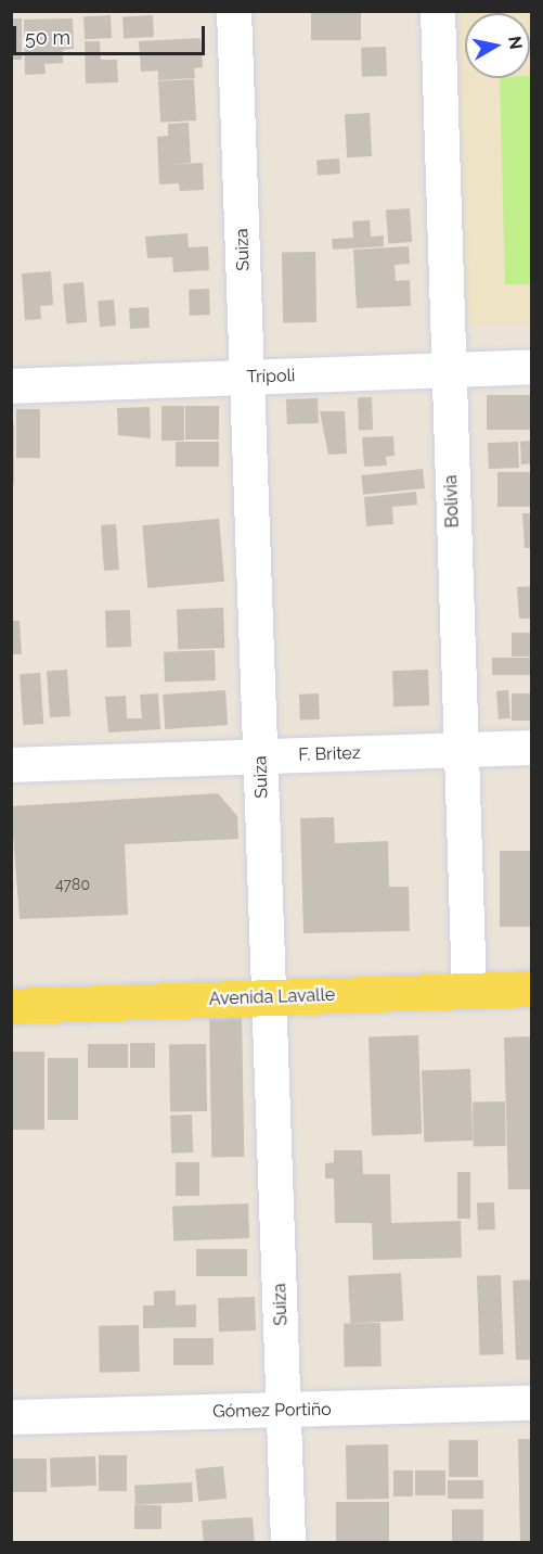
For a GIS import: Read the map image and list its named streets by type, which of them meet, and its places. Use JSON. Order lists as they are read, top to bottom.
{
  "streets": {
    "main road": ["Avenida Lavalle"],
    "street": [
      "Suiza",
      "Trípoli",
      "Bolivia",
      "F. Britez",
      "Gómez Portiño"
    ]
  },
  "crossings": [
    ["Suiza", "Trípoli"],
    ["Suiza", "F. Britez"],
    ["Suiza", "Avenida Lavalle"],
    ["Suiza", "Gómez Portiño"],
    ["Trípoli", "Bolivia"],
    ["Bolivia", "F. Britez"],
    ["Bolivia", "Avenida Lavalle"]
  ],
  "house_numbers": ["4780"],
  "scale_bar": "50 m",
  "north": "right"
}
